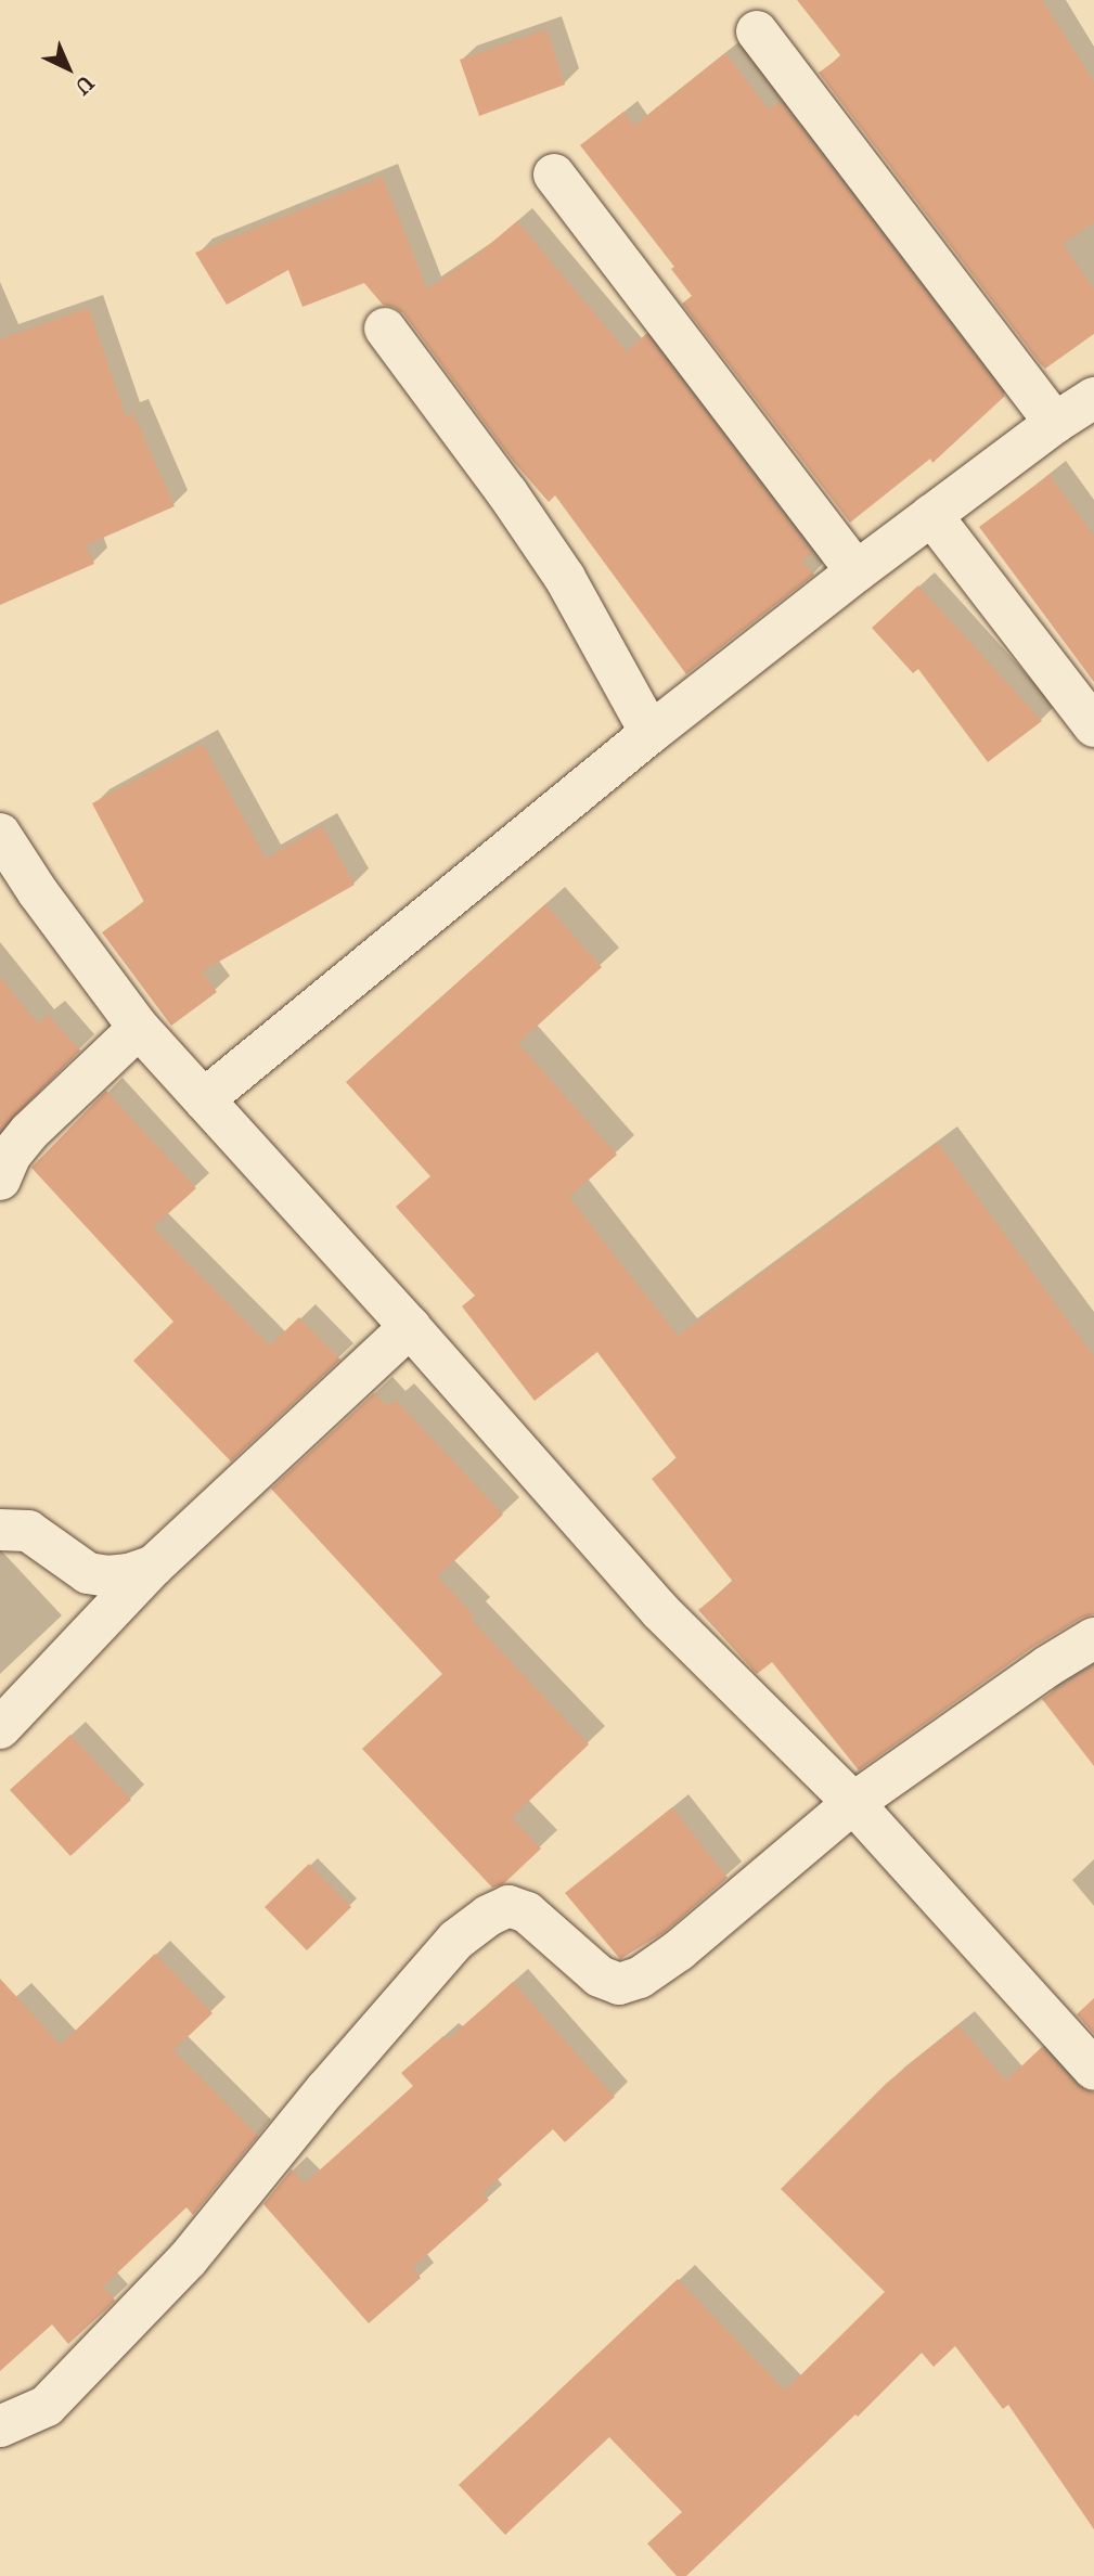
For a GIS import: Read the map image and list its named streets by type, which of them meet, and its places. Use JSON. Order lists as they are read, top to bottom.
{
  "north": "bottom right"
}
